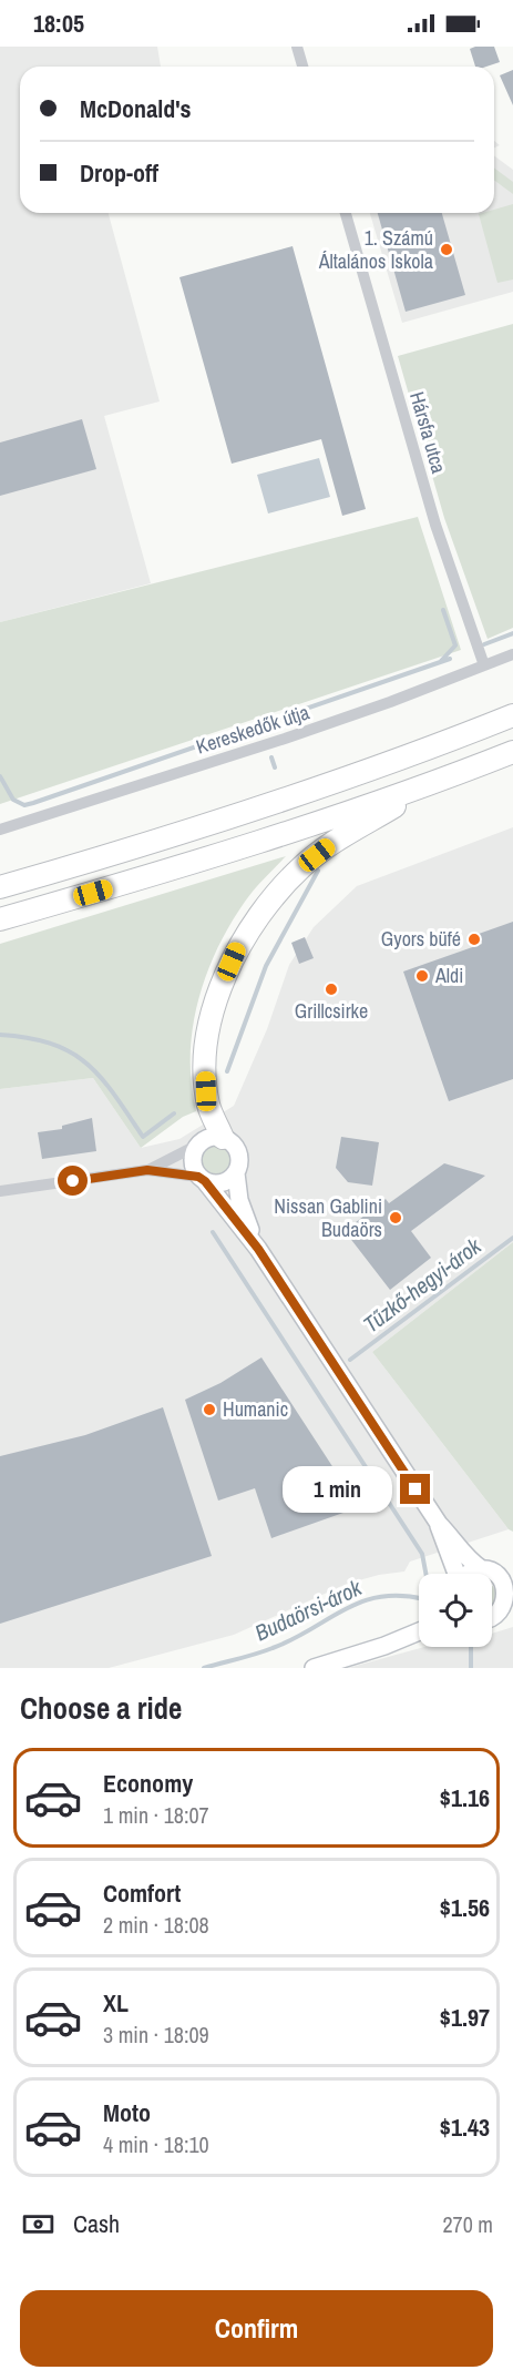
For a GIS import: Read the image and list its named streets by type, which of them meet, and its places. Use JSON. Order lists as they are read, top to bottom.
{
  "streets": {
    "street": ["Hársfa utca", "Kereskedők útja"]
  },
  "crossings": [
    ["Hársfa utca", "Kereskedők útja"]
  ],
  "water": ["Tűzkő-hegyi-árok", "Budaörsi-árok"],
  "places": [
    "1. Számú Általános Iskola",
    "Gyors büfé",
    "Aldi",
    "Grillcsirke",
    "Nissan Gablini Budaörs",
    "Humanic"
  ],
  "page": {
    "status": "18:05",
    "banner": ["McDonald's", "Drop-off"],
    "bubble": "1 min",
    "heading": "Choose a ride",
    "list": [
      {
        "name": "Economy",
        "note": "1 min · 18:07",
        "value": "$1.16"
      },
      {
        "name": "Comfort",
        "note": "2 min · 18:08",
        "value": "$1.56"
      },
      {
        "name": "XL",
        "note": "3 min · 18:09",
        "value": "$1.97"
      },
      {
        "name": "Moto",
        "note": "4 min · 18:10",
        "value": "$1.43"
      }
    ],
    "pay": ["Cash", "270 m"],
    "buttons": "Confirm"
  }
}
